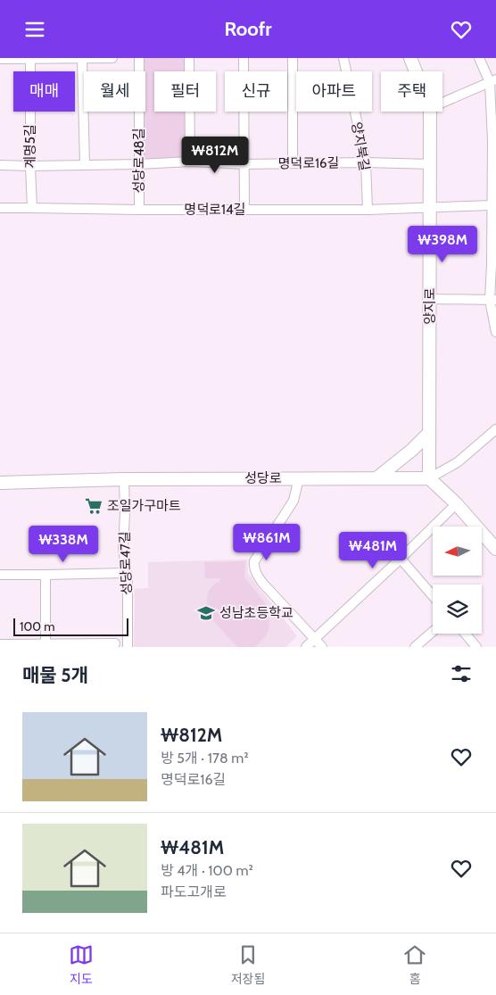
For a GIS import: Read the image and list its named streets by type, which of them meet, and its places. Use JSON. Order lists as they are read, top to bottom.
{
  "streets": {
    "main road": ["양지로", "성당로"],
    "street": [
      "계명5길",
      "양지북길",
      "성당로48길",
      "명덕로16길",
      "명덕로14길",
      "성당로47길"
    ]
  },
  "crossings": [
    ["계명5길", "명덕로16길"],
    ["계명5길", "명덕로14길"],
    ["양지북길", "명덕로16길"],
    ["양지북길", "명덕로14길"],
    ["성당로48길", "명덕로16길"],
    ["성당로48길", "명덕로14길"],
    ["명덕로16길", "양지로"],
    ["명덕로14길", "양지로"],
    ["양지로", "성당로"],
    ["성당로", "성당로47길"]
  ],
  "places": {
    "supermarket": ["조일가구마트"],
    "school or university": ["성남초등학교"]
  },
  "scale_bar": "100 m",
  "north": "left",
  "page": {
    "header": "Roofr",
    "chip": [
      "매매",
      "월세",
      "필터",
      "신규",
      "아파트",
      "주택"
    ],
    "price": [
      "₩812M",
      "₩398M",
      "₩861M",
      "₩338M",
      "₩481M"
    ],
    "scale": "100 m",
    "heading": "매물 5개",
    "list": [
      {
        "name": "₩812M",
        "note": "방 5개 · 178 m² · 명덕로16길"
      },
      {
        "name": "₩481M",
        "note": "방 4개 · 100 m² · 파도고개로"
      }
    ],
    "tabs": ["지도", "저장됨", "홈"]
  }
}
